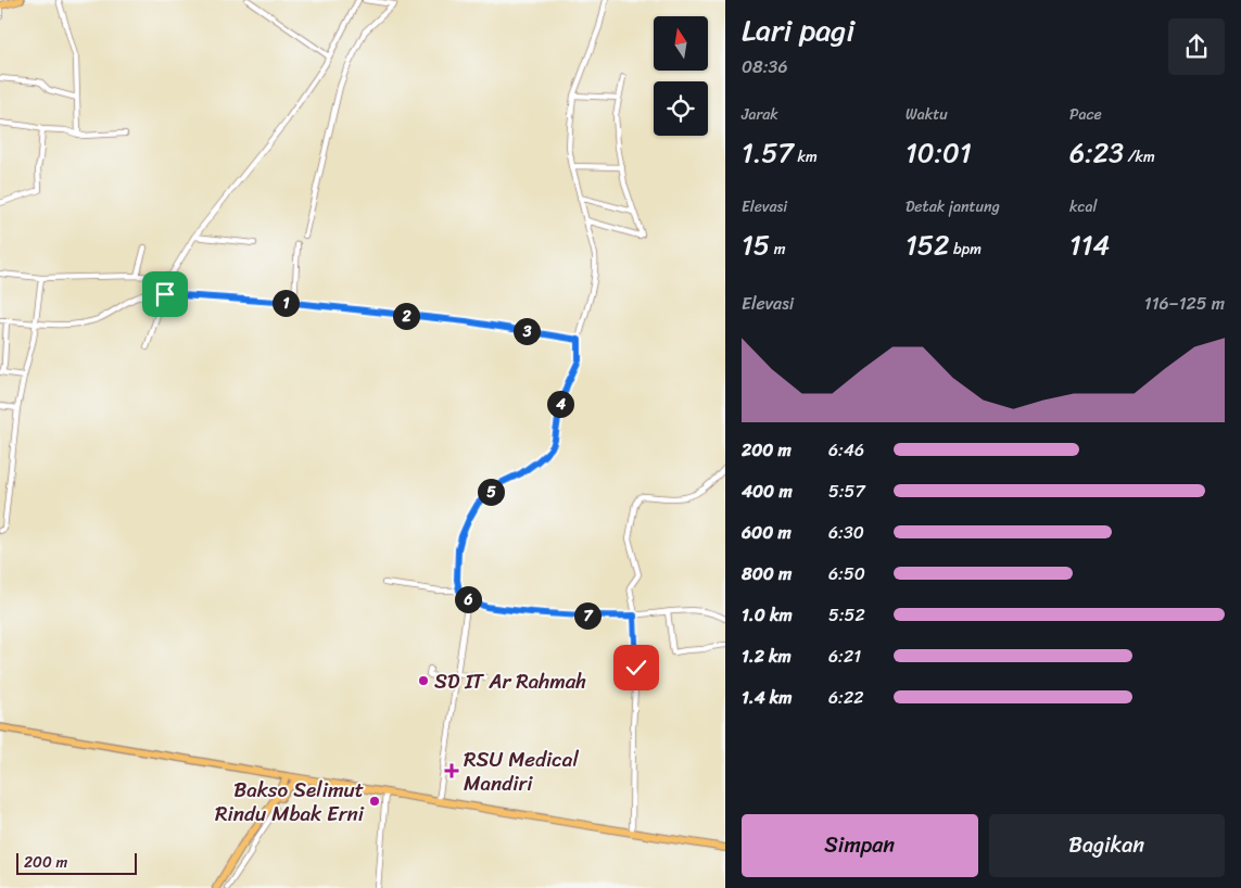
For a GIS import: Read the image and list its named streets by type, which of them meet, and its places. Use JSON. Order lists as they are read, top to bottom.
{
  "places": {
    "other": ["SD IT Ar Rahmah", "Bakso Selimut Rindu Mbak Erni"],
    "health": ["RSU Medical Mandiri"]
  },
  "scale_bar": "200 m",
  "north": "top",
  "page": {
    "heading": ["Lari pagi", "08:36"],
    "stats": [
      ["Jarak", "1.57 km"],
      ["Waktu", "10:01"],
      ["Pace", "6:23 /km"],
      ["Elevasi", "15 m"],
      ["Detak jantung", "152 bpm"],
      ["kcal", "114"]
    ],
    "chart": ["Elevasi", "116–125 m"],
    "pins": [
      "1",
      "2",
      "3",
      "4",
      "5",
      "6",
      "7"
    ],
    "list": [
      {
        "name": "200 m",
        "note": "6:46"
      },
      {
        "name": "400 m",
        "note": "5:57"
      },
      {
        "name": "600 m",
        "note": "6:30"
      },
      {
        "name": "800 m",
        "note": "6:50"
      },
      {
        "name": "1.0 km",
        "note": "5:52"
      },
      {
        "name": "1.2 km",
        "note": "6:21"
      },
      {
        "name": "1.4 km",
        "note": "6:22"
      }
    ],
    "buttons": ["Simpan", "Bagikan"],
    "scale": "200 m"
  }
}
